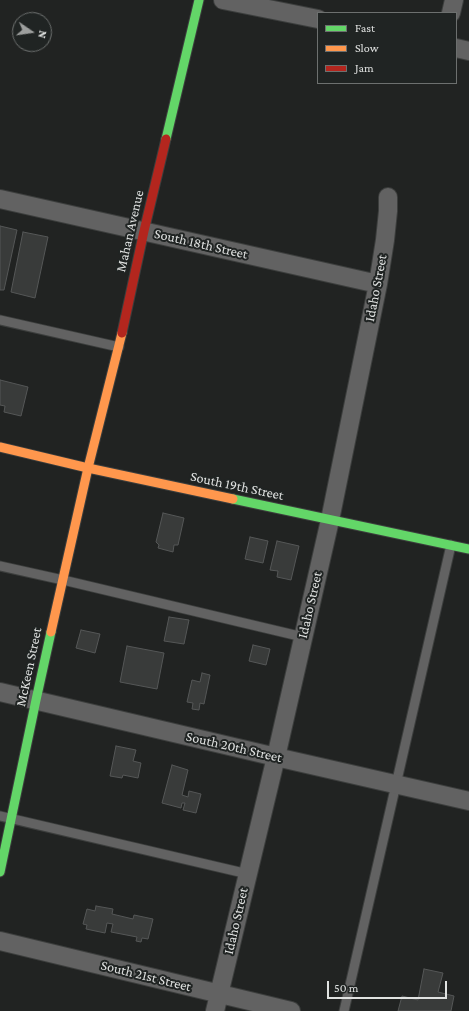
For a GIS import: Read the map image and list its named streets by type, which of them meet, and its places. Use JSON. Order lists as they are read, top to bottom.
{
  "streets": {
    "street": [
      "Mahan Avenue",
      "South 18th Street",
      "Idaho Street",
      "South 19th Street",
      "McKeen Street",
      "South 20th Street",
      "South 21st Street"
    ]
  },
  "crossings": [
    ["Mahan Avenue", "South 18th Street"],
    ["Mahan Avenue", "South 19th Street"],
    ["Mahan Avenue", "McKeen Street"],
    ["South 18th Street", "Idaho Street"],
    ["Idaho Street", "South 19th Street"],
    ["Idaho Street", "South 20th Street"],
    ["Idaho Street", "South 21st Street"],
    ["South 19th Street", "McKeen Street"],
    ["McKeen Street", "South 20th Street"]
  ],
  "legend": ["Fast", "Slow", "Jam"],
  "scale_bar": "50 m",
  "north": "right"
}
